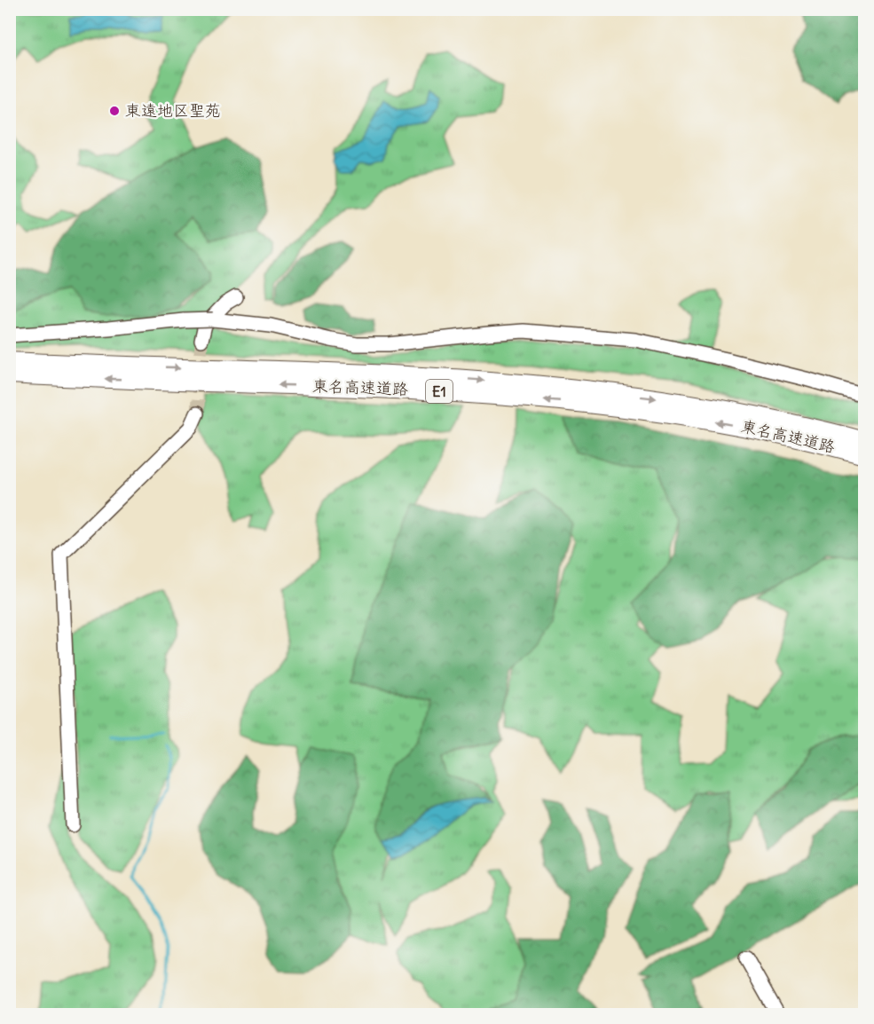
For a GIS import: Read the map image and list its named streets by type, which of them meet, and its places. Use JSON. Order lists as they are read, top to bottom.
{
  "streets": {
    "highway": ["東名高速道路", "E1"]
  },
  "places": ["東遠地区聖苑"]
}
